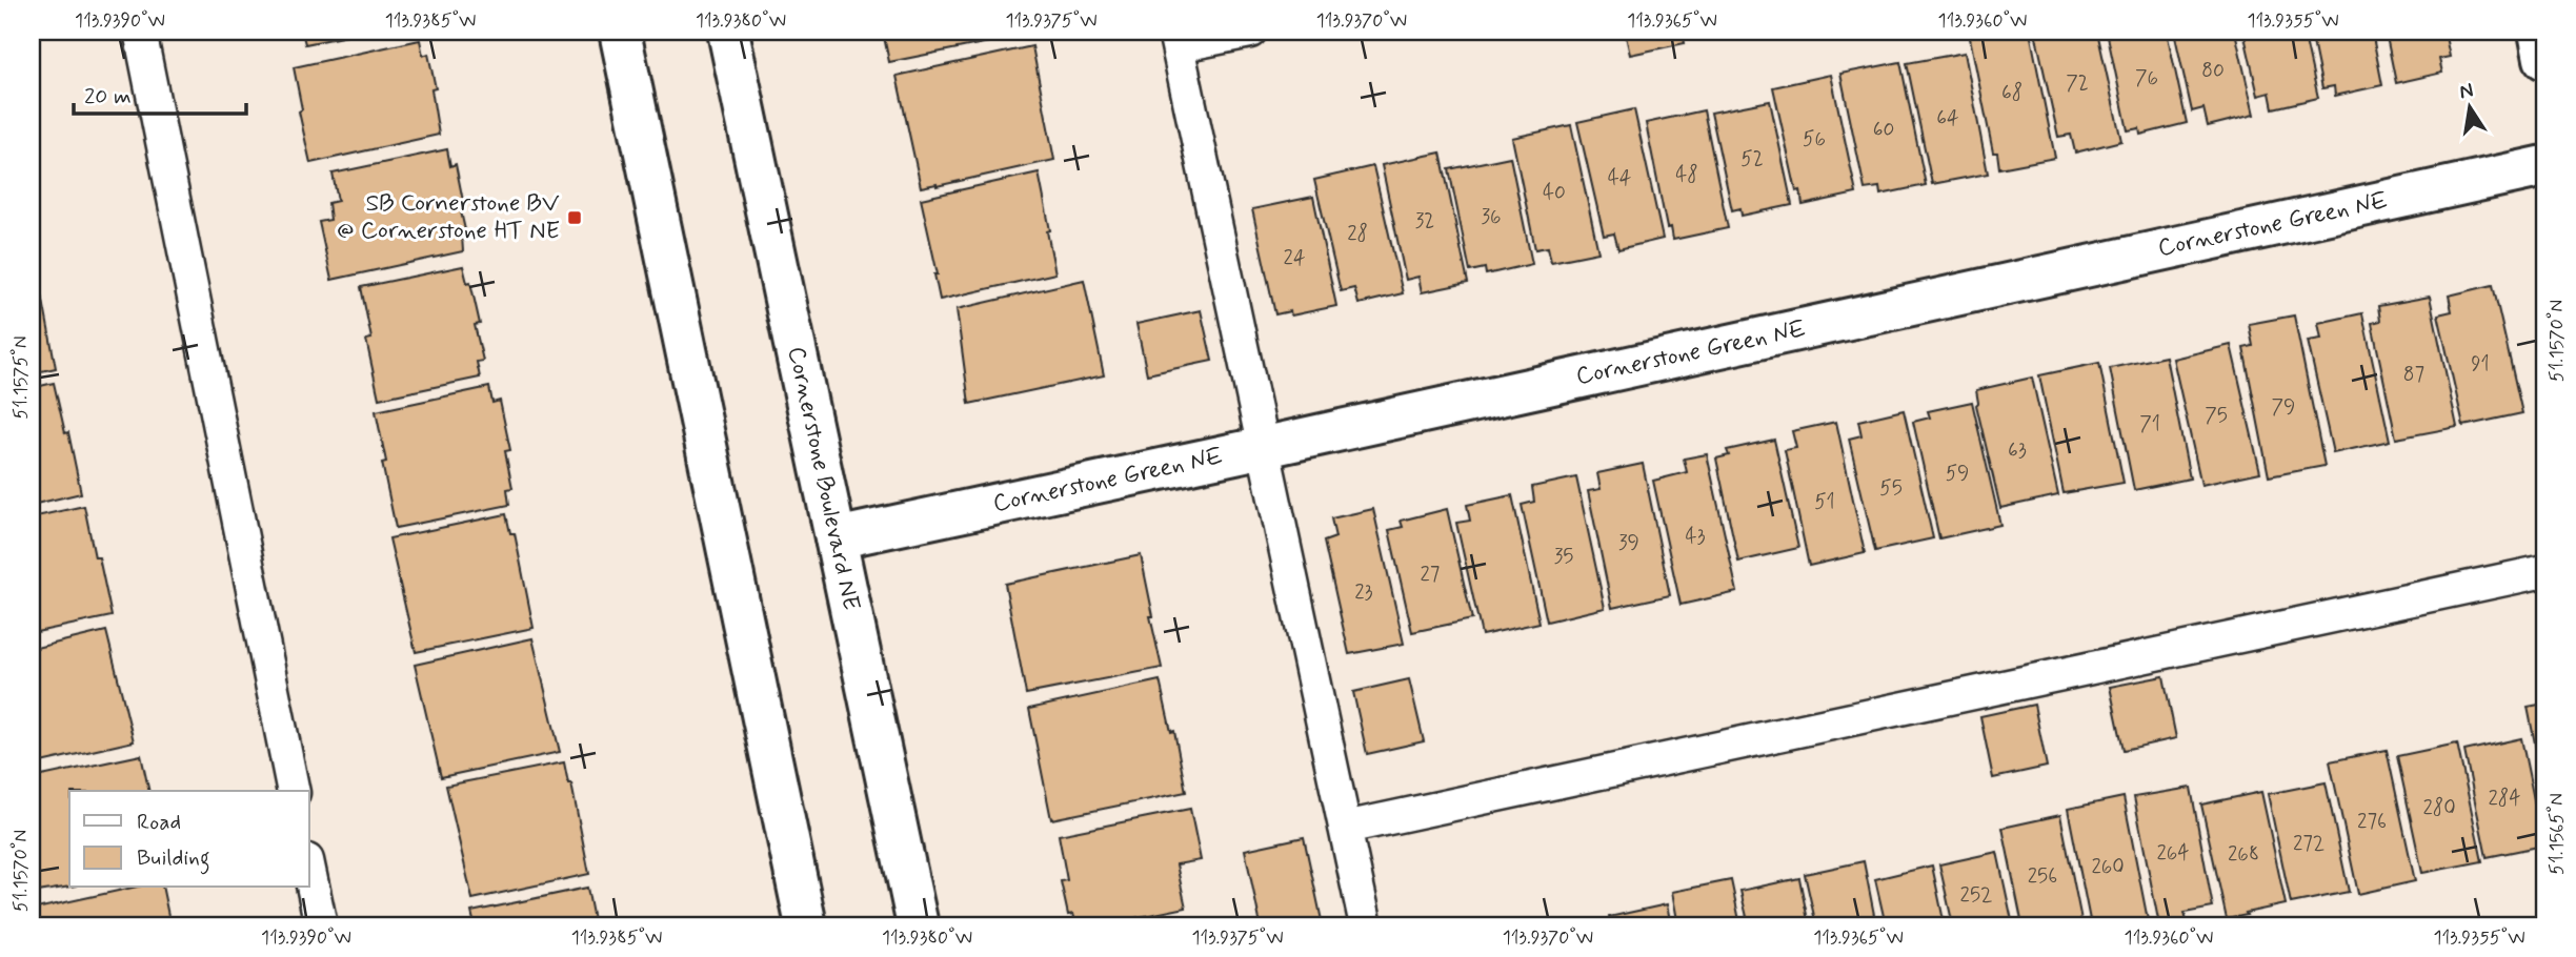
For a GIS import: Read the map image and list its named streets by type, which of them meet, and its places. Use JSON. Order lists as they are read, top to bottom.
{
  "streets": {
    "street": ["Cornerstone Green NE", "Cornerstone Boulevard NE"]
  },
  "crossings": [
    ["Cornerstone Green NE", "Cornerstone Boulevard NE"]
  ],
  "places": {
    "transit": ["SB Cornerstone BV @ Cornerstone HT NE"]
  },
  "house_numbers": [
    "80",
    "76",
    "72",
    "68",
    "64",
    "60",
    "56",
    "52",
    "48",
    "44",
    "40",
    "36",
    "32",
    "28",
    "24",
    "91",
    "87",
    "79",
    "75",
    "71",
    "63",
    "59",
    "55",
    "51",
    "43",
    "39",
    "35",
    "27",
    "23",
    "284",
    "280",
    "276",
    "272",
    "264",
    "268",
    "260",
    "256",
    "252"
  ],
  "legend": ["Road", "Building"],
  "scale_bar": "20 m",
  "north": "top",
  "coordinates": [
    "113.9390°W",
    "113.9385°W",
    "113.9380°W",
    "113.9375°W",
    "113.9370°W",
    "113.9365°W",
    "113.9360°W",
    "113.9355°W",
    "51.1570°N",
    "51.1575°N",
    "51.1565°N"
  ]
}
